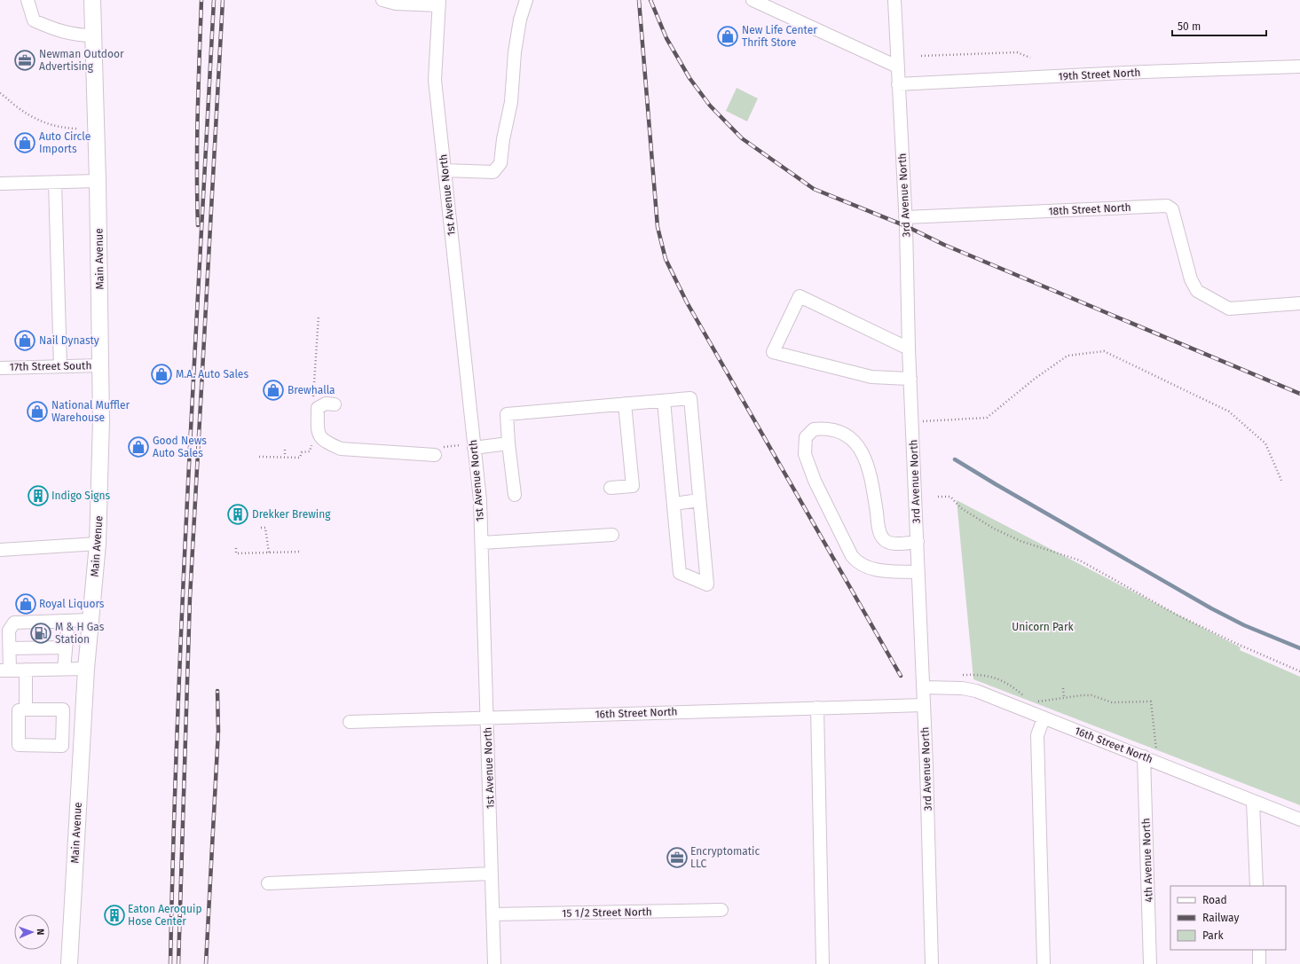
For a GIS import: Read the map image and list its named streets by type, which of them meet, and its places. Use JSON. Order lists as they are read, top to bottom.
{
  "streets": {
    "main road": ["Main Avenue"],
    "street": [
      "19th Street North",
      "1st Avenue North",
      "3rd Avenue North",
      "18th Street North",
      "17th Street South",
      "16th Street North",
      "4th Avenue North",
      "15 1/2 Street North"
    ]
  },
  "crossings": [
    ["19th Street North", "3rd Avenue North"],
    ["1st Avenue North", "16th Street North"],
    ["1st Avenue North", "15 1/2 Street North"],
    ["3rd Avenue North", "18th Street North"],
    ["3rd Avenue North", "16th Street North"],
    ["Main Avenue", "17th Street South"],
    ["16th Street North", "4th Avenue North"]
  ],
  "parks": ["Unicorn Park"],
  "places": {
    "shop": [
      "New Life Center Thrift Store",
      "Auto Circle Imports",
      "Nail Dynasty",
      "M.A. Auto Sales",
      "Brewhalla",
      "National Muffler Warehouse",
      "Good News Auto Sales",
      "Royal Liquors"
    ],
    "office": ["Newman Outdoor Advertising", "Encryptomatic LLC"],
    "building": ["Indigo Signs", "Drekker Brewing", "Eaton Aeroquip Hose Center"],
    "fuel station": ["M & H Gas Station"]
  },
  "legend": ["Road", "Railway", "Park"],
  "scale_bar": "50 m",
  "north": "right"
}
